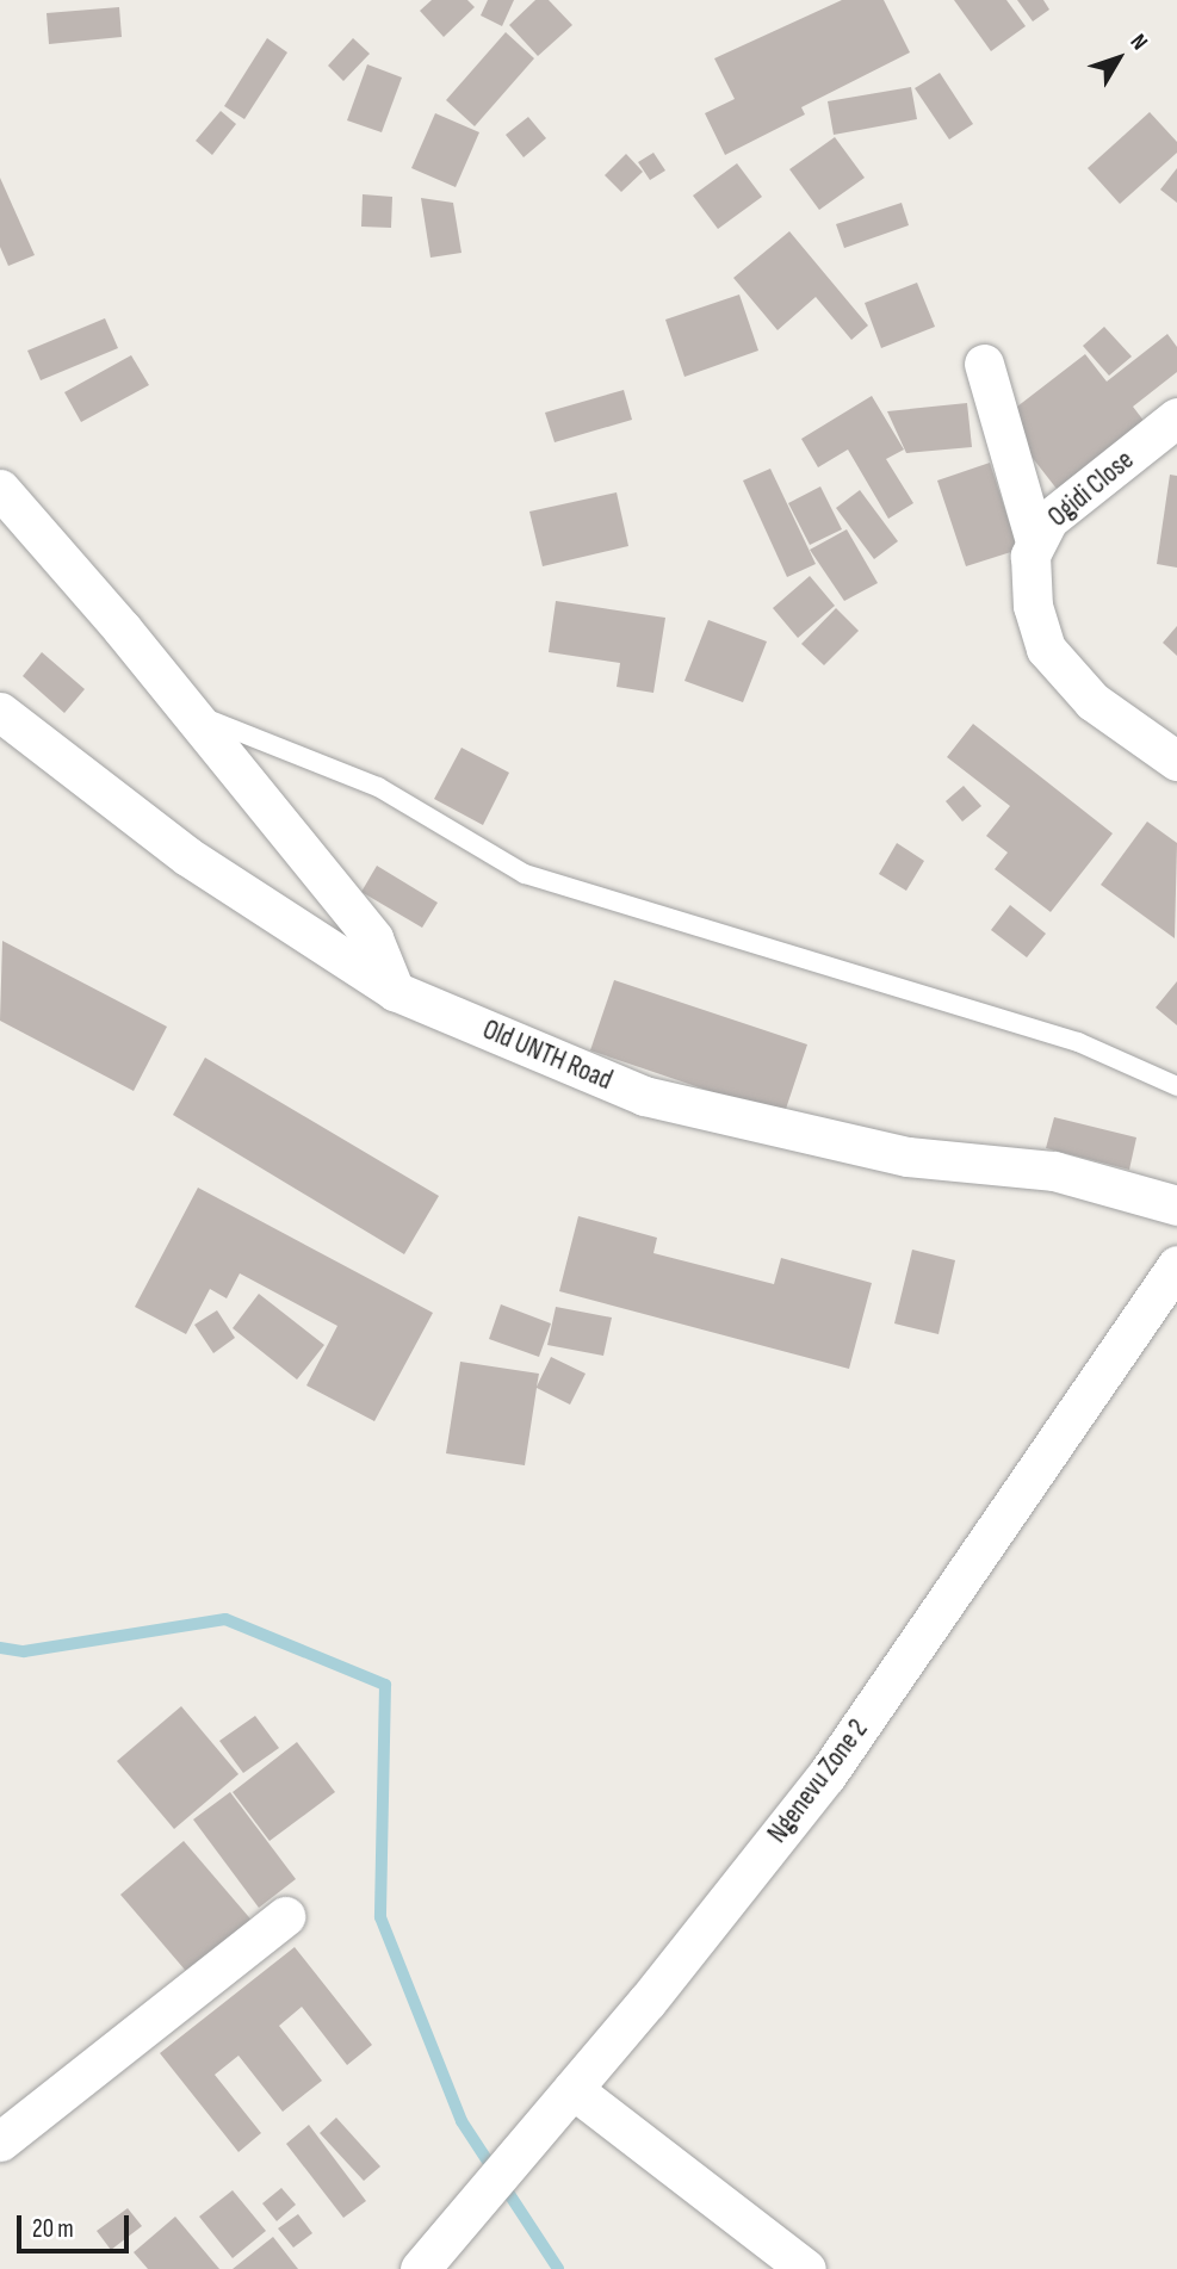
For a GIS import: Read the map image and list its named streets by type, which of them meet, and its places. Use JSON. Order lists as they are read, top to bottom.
{
  "streets": {
    "street": ["Ogidi Close", "Old UNTH Road", "Ngenevu Zone 2"]
  },
  "scale_bar": "20 m",
  "north": "top right"
}
